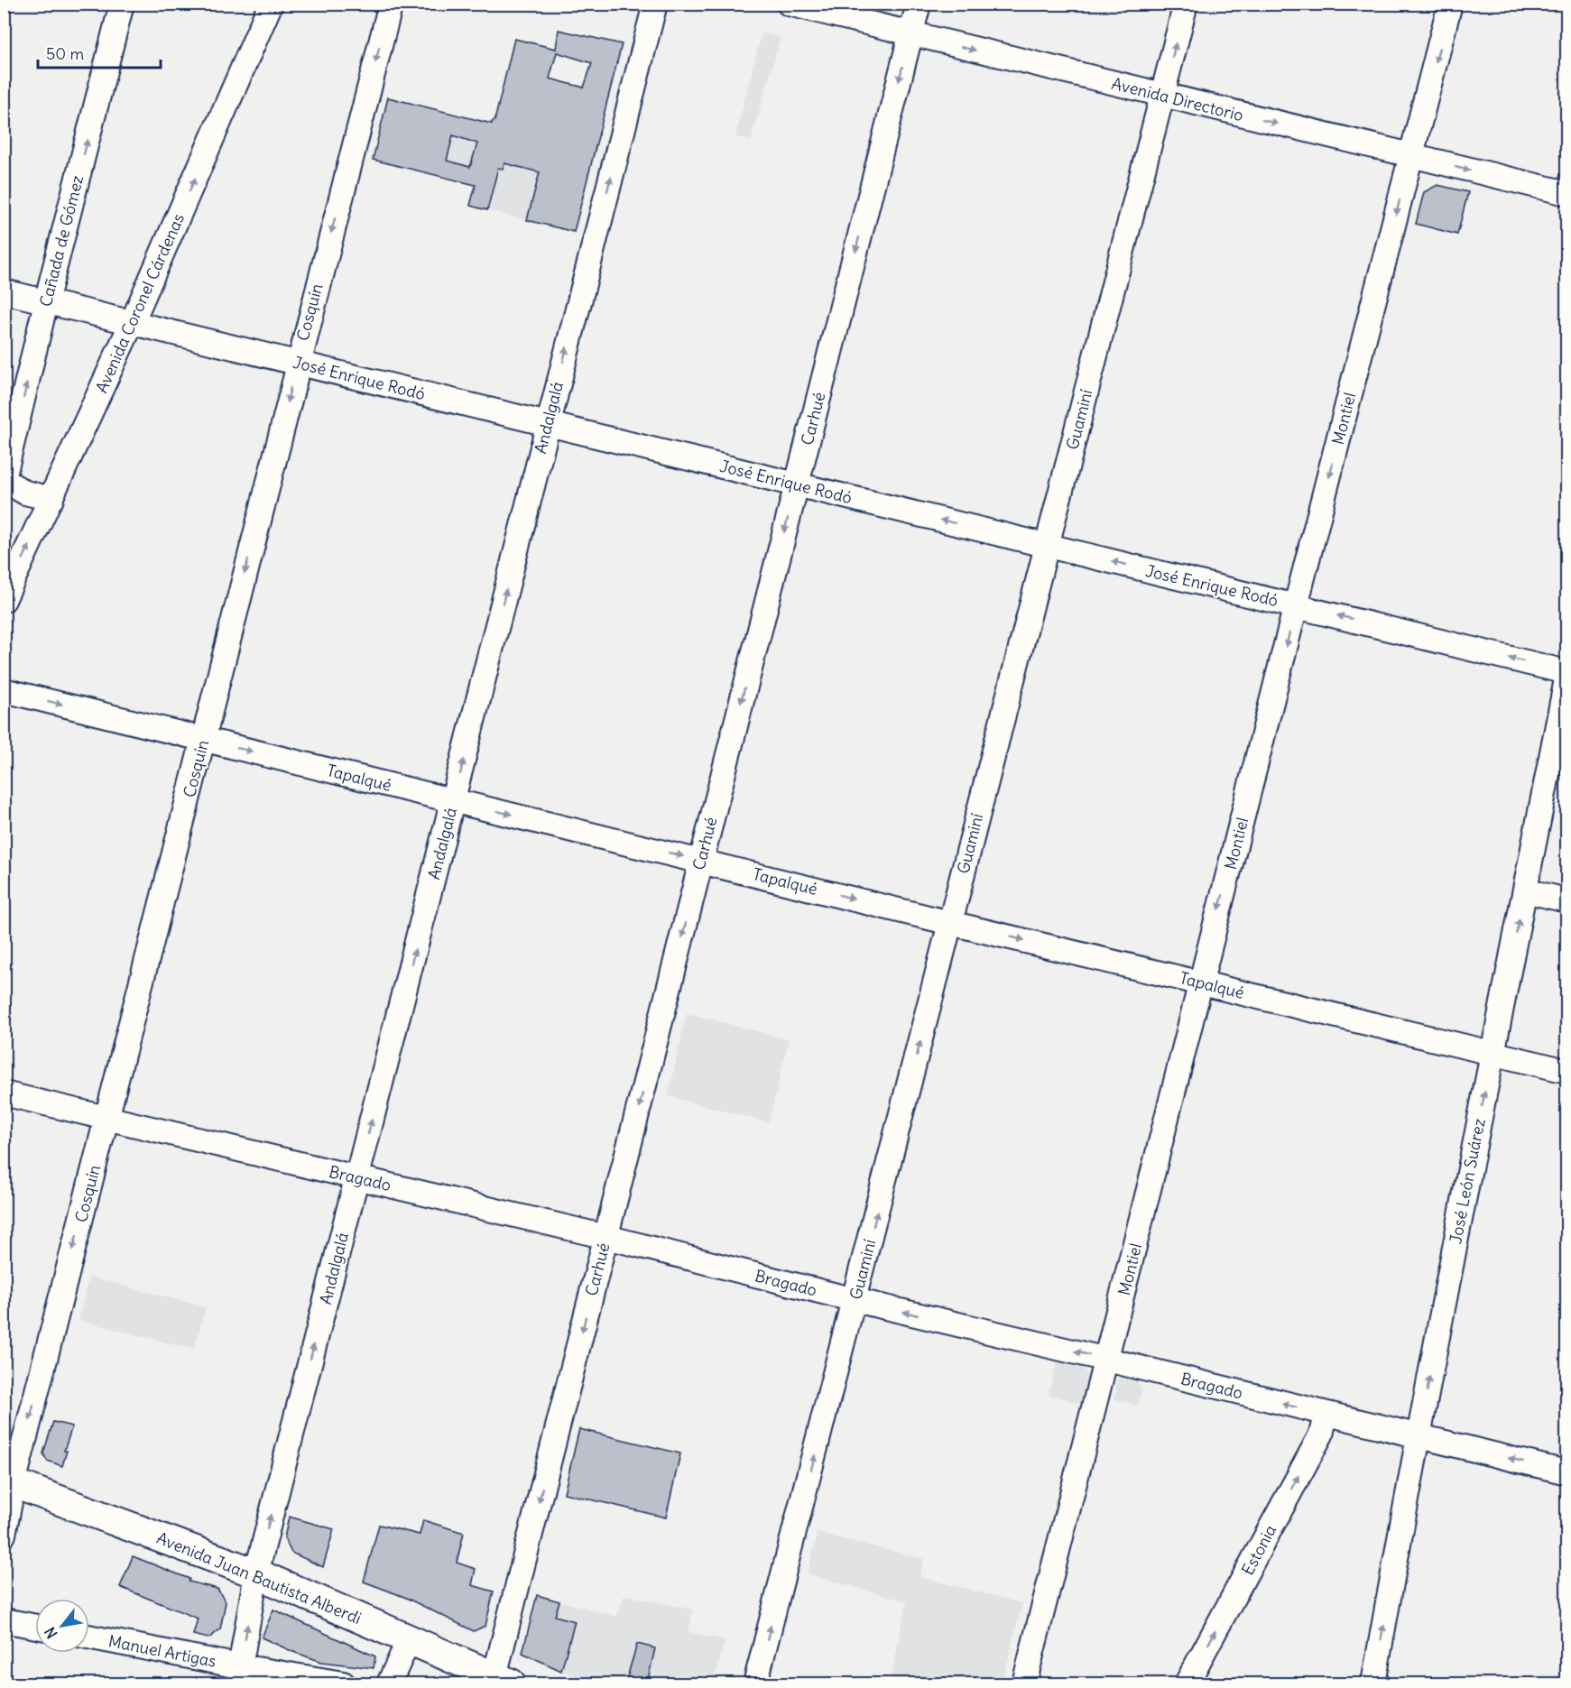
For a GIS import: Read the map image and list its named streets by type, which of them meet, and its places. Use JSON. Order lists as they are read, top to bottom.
{
  "streets": {
    "main road": ["Avenida Juan Bautista Alberdi"],
    "street": [
      "Avenida Directorio",
      "Cañada de Gómez",
      "Avenida Coronel Cárdenas",
      "Cosquín",
      "José Enrique Rodó",
      "Andalgalá",
      "Carhué",
      "Montiel",
      "Guaminí",
      "Tapalqué",
      "Bragado",
      "José León Suárez",
      "Estonia",
      "Manuel Artigas"
    ]
  },
  "crossings": [
    ["Avenida Directorio", "Carhué"],
    ["Avenida Directorio", "Montiel"],
    ["Avenida Directorio", "Guaminí"],
    ["Cañada de Gómez", "José Enrique Rodó"],
    ["Avenida Coronel Cárdenas", "José Enrique Rodó"],
    ["Cosquín", "José Enrique Rodó"],
    ["Cosquín", "Tapalqué"],
    ["Cosquín", "Bragado"],
    ["Cosquín", "Avenida Juan Bautista Alberdi"],
    ["José Enrique Rodó", "Andalgalá"],
    ["José Enrique Rodó", "Carhué"],
    ["José Enrique Rodó", "Montiel"],
    ["José Enrique Rodó", "Guaminí"],
    ["Andalgalá", "Tapalqué"],
    ["Andalgalá", "Bragado"],
    ["Andalgalá", "Avenida Juan Bautista Alberdi"],
    ["Andalgalá", "Manuel Artigas"],
    ["Carhué", "Tapalqué"],
    ["Carhué", "Bragado"],
    ["Carhué", "Avenida Juan Bautista Alberdi"],
    ["Montiel", "Tapalqué"],
    ["Montiel", "Bragado"],
    ["Guaminí", "Tapalqué"],
    ["Guaminí", "Bragado"],
    ["Tapalqué", "José León Suárez"],
    ["Bragado", "José León Suárez"],
    ["Bragado", "Estonia"]
  ],
  "one_way": [
    "Avenida Directorio",
    "Cañada de Gómez",
    "Avenida Coronel Cárdenas",
    "Cosquín",
    "José Enrique Rodó",
    "Andalgalá",
    "Carhué",
    "Montiel",
    "Guaminí",
    "Tapalqué",
    "Bragado",
    "José León Suárez",
    "Estonia"
  ],
  "scale_bar": "50 m",
  "north": "bottom left"
}
